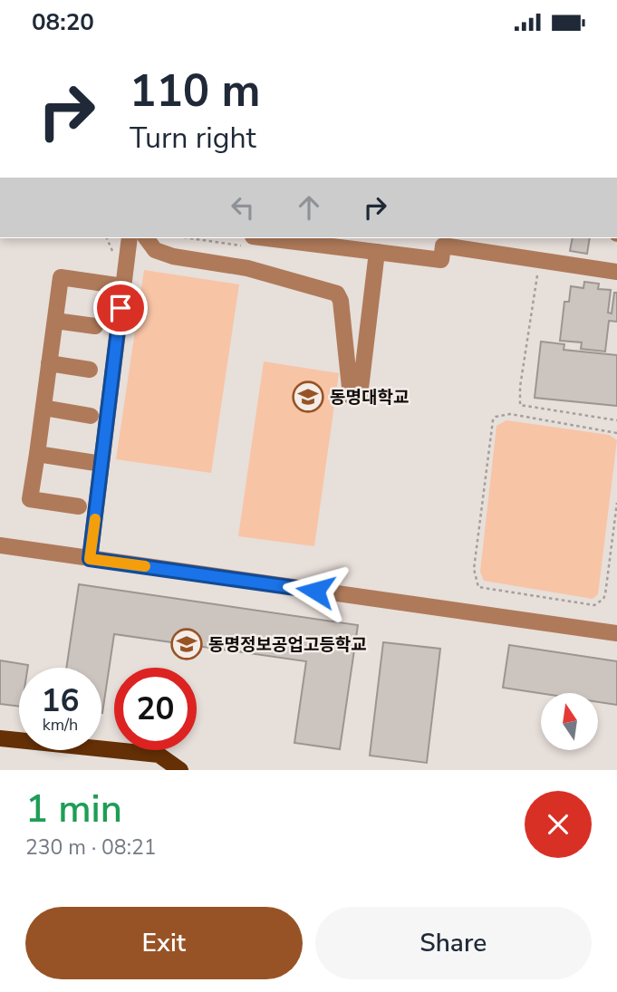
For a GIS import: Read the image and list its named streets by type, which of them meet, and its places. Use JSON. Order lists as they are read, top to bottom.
{
  "places": {
    "school or university": ["동명대학교", "동명정보공업고등학교"]
  },
  "north": "top",
  "page": {
    "status": "08:20",
    "turn": ["110 m", "Turn right"],
    "speed": "16 km/h",
    "limit": "20",
    "heading": ["1 min", "230 m · 08:21"],
    "buttons": ["Exit", "Share"]
  }
}
